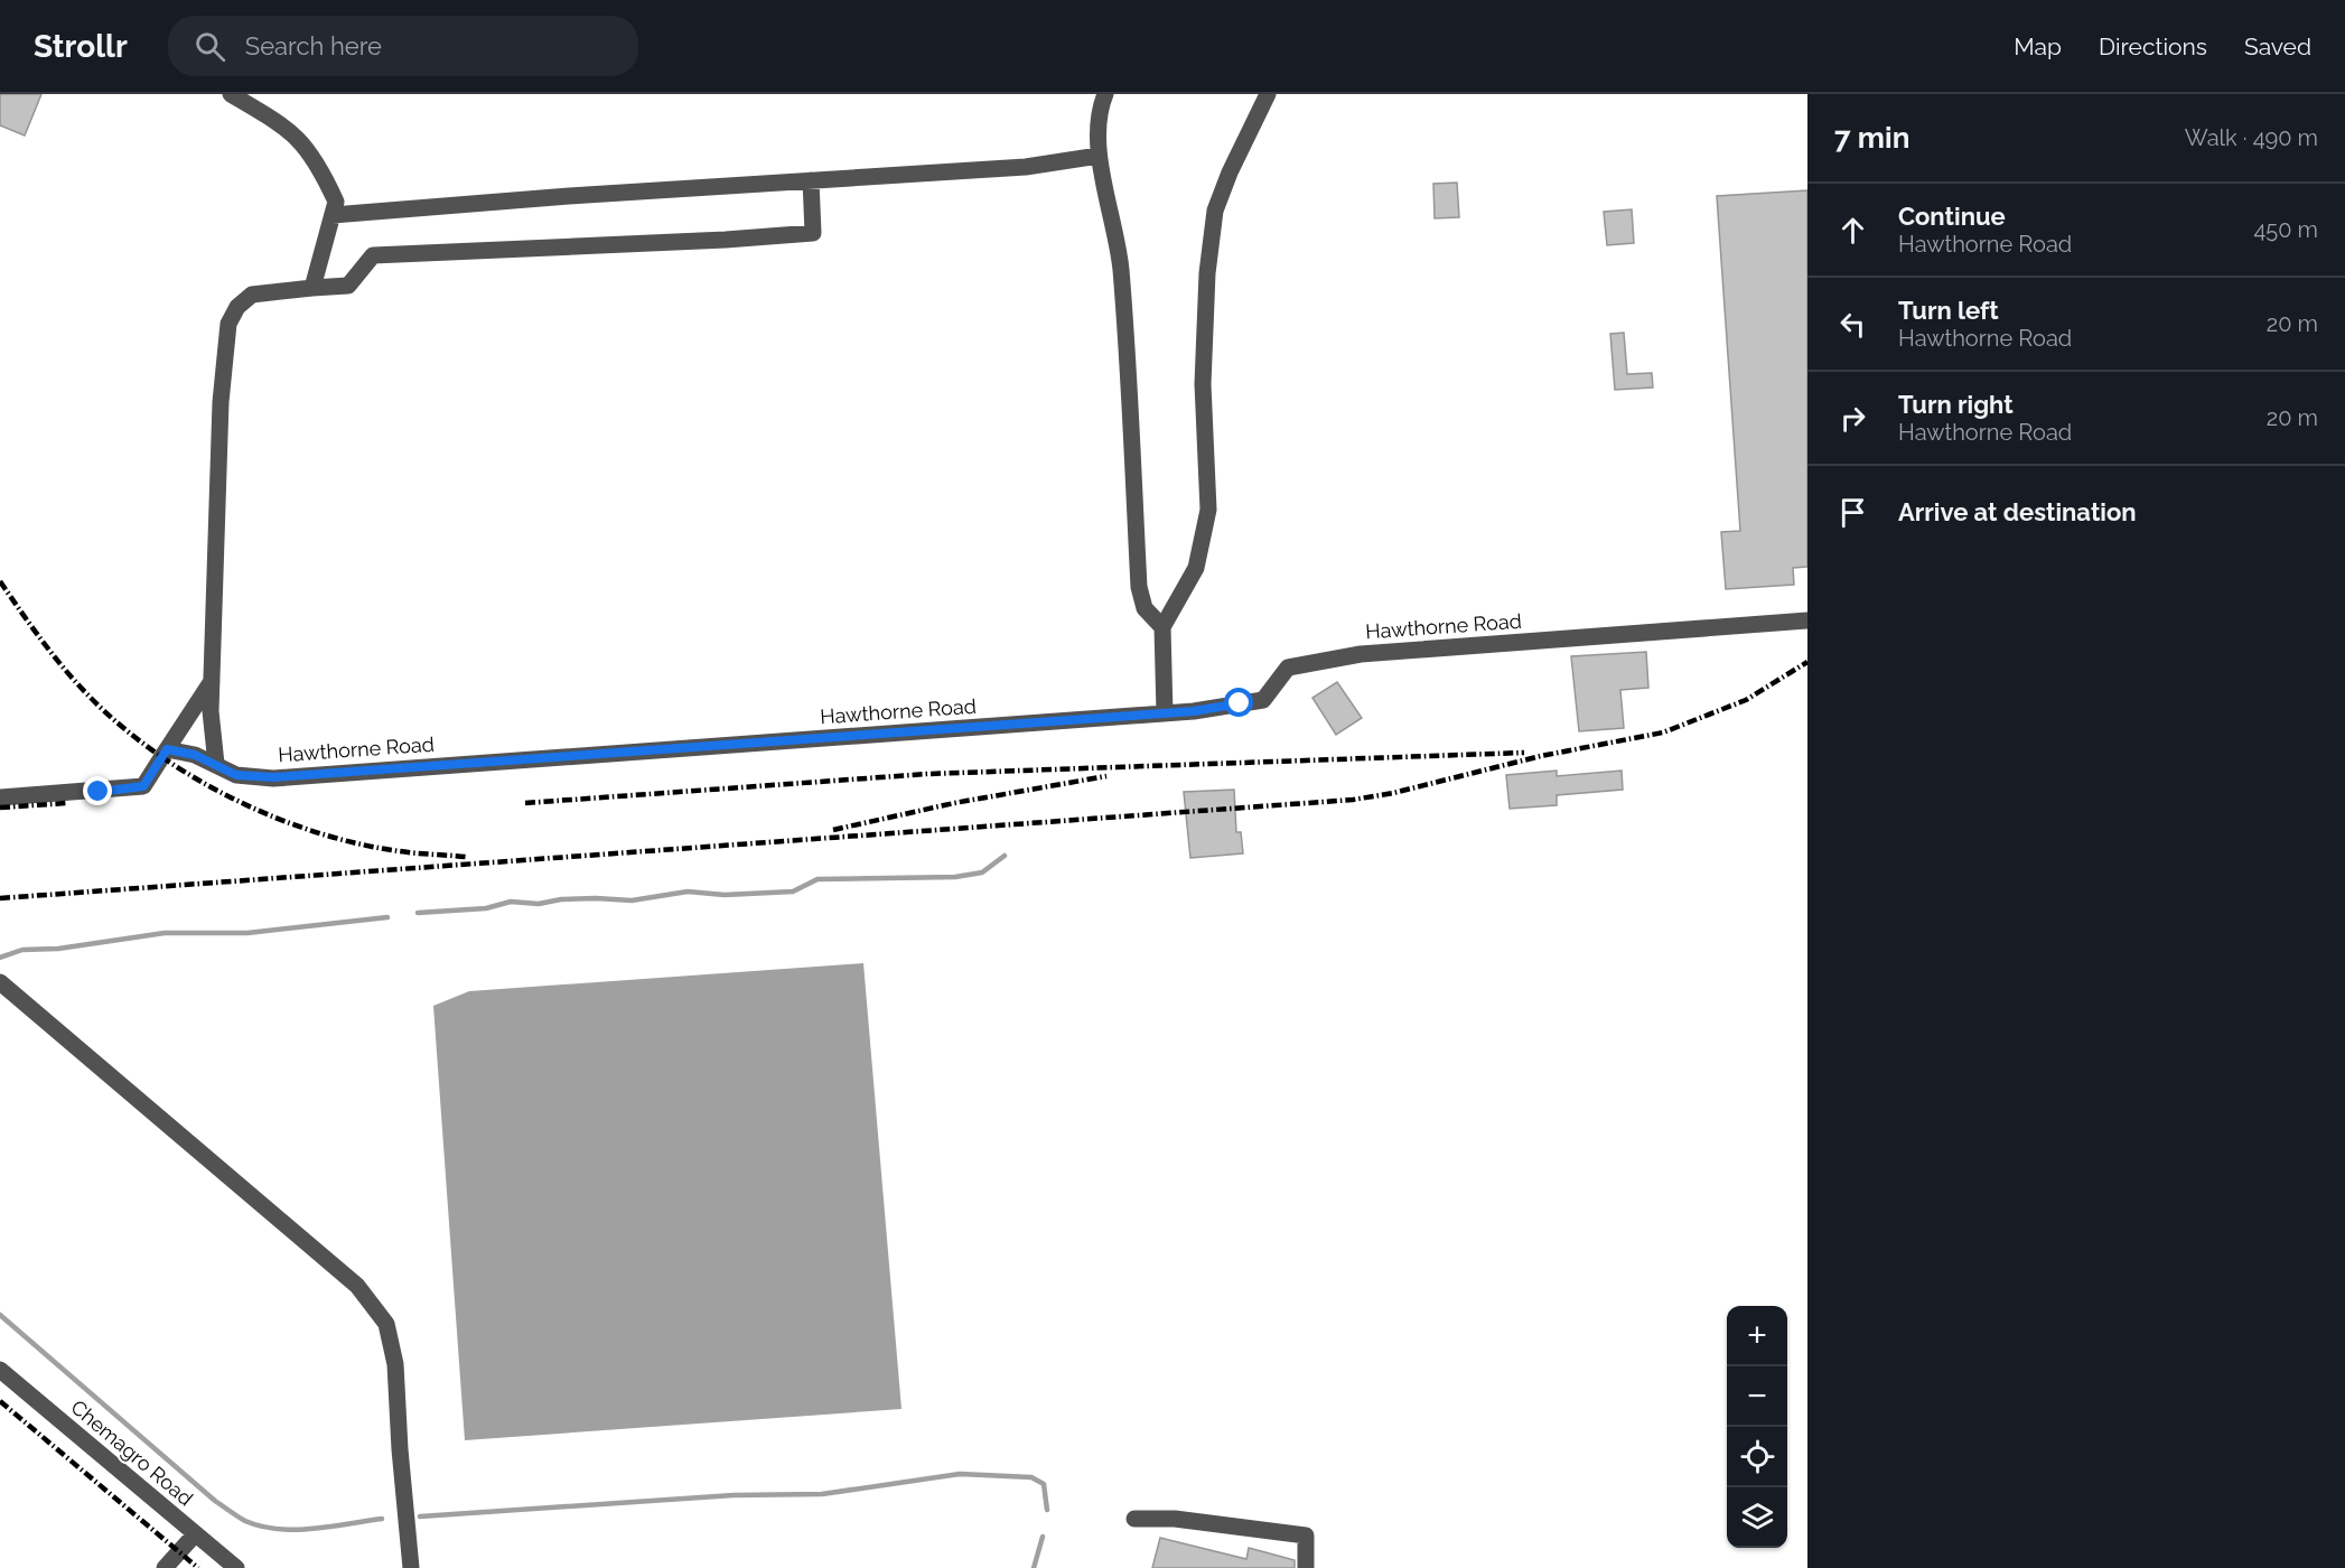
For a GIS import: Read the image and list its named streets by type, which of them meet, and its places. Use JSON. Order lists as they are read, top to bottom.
{
  "streets": {
    "street": ["Hawthorne Road", "Chemagro Road"]
  },
  "page": {
    "header": "Strollr",
    "search": "Search here",
    "nav": ["Map", "Directions", "Saved"],
    "heading": ["7 min", "Walk · 490 m"],
    "list": [
      ["Continue", "Hawthorne Road", "450 m"],
      ["Turn left", "Hawthorne Road", "20 m"],
      ["Turn right", "Hawthorne Road", "20 m"],
      "Arrive at destination"
    ],
    "map_buttons": ["+", "−"]
  }
}
